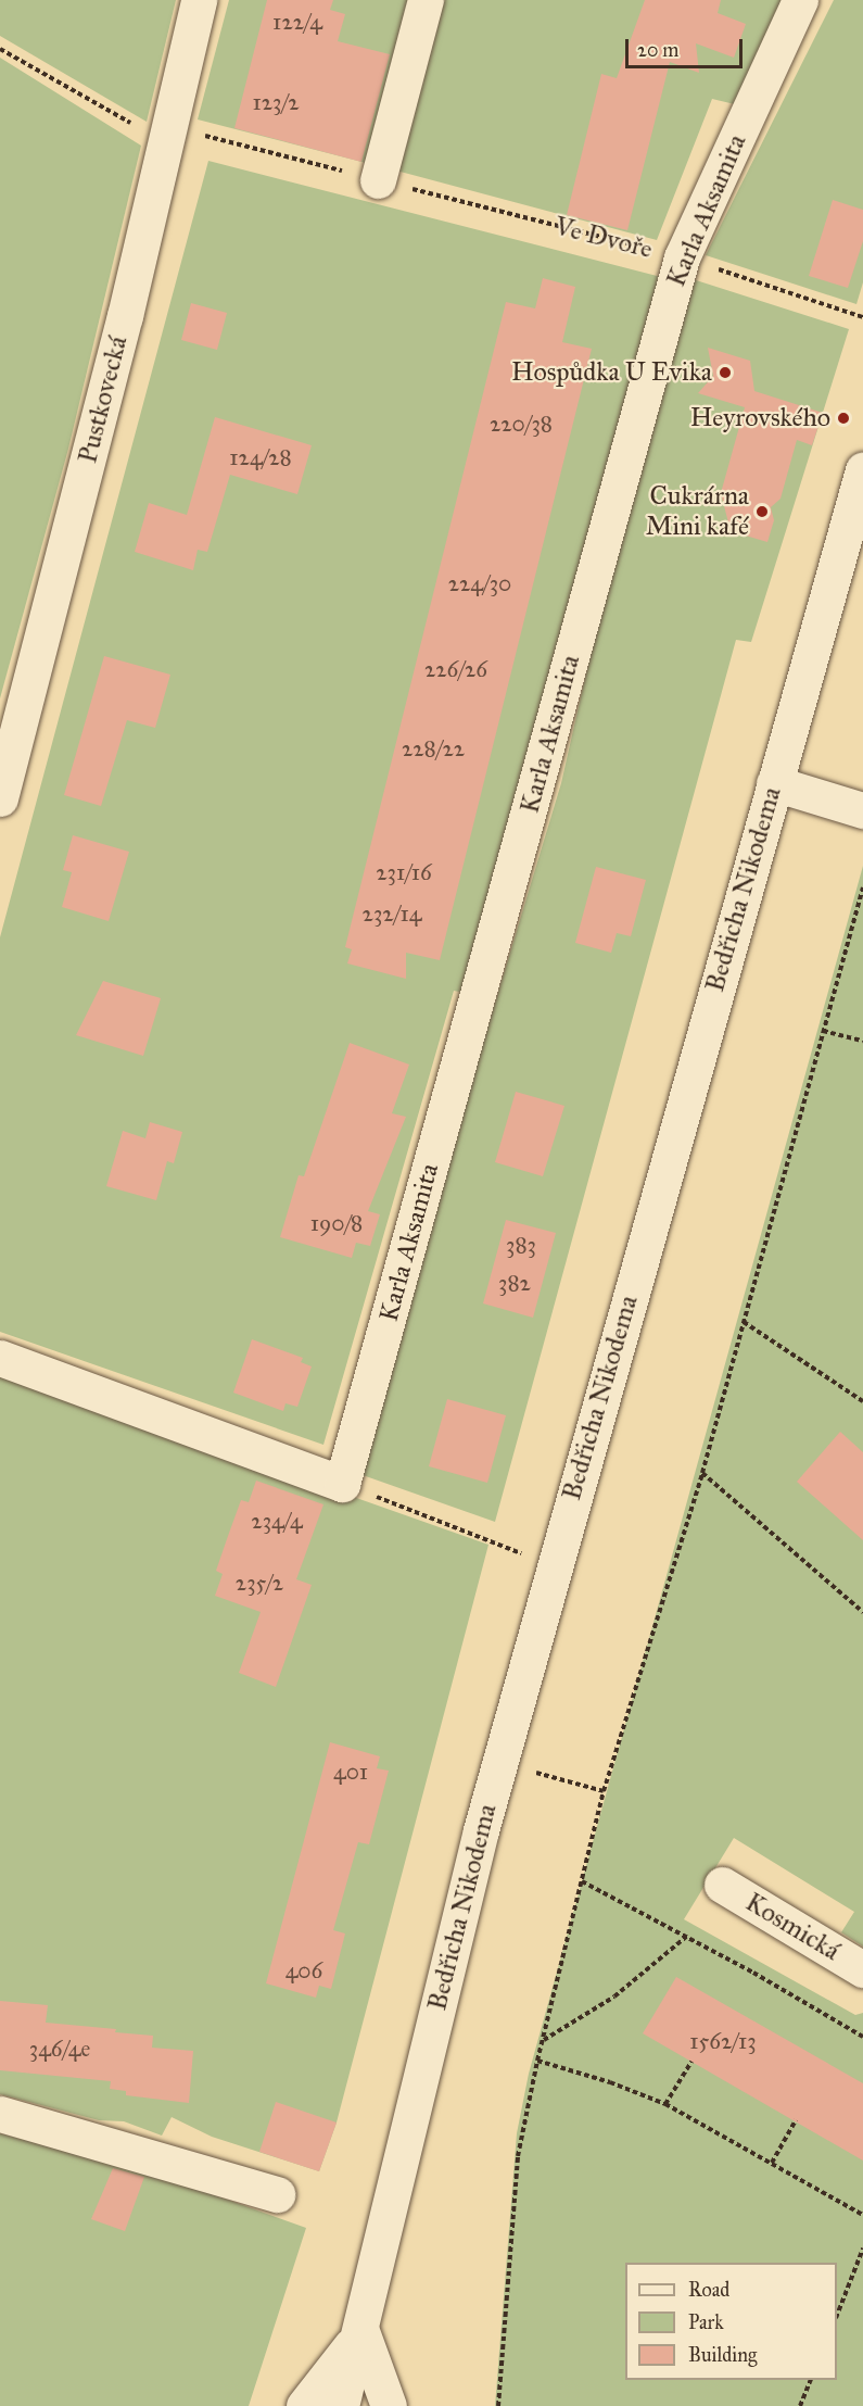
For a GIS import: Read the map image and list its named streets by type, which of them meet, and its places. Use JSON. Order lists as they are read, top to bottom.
{
  "streets": {
    "street": [
      "Karla Aksamita",
      "Pustkovecká",
      "Bedřicha Nikodema",
      "Kosmická"
    ],
    "path": ["Ve Dvoře"]
  },
  "crossings": [
    ["Karla Aksamita", "Ve Dvoře"],
    ["Ve Dvoře", "Pustkovecká"]
  ],
  "places": ["Hospůdka U Evika", "Heyrovského", "Cukrárna Mini kafé"],
  "house_numbers": [
    "122/4",
    "123/2",
    "220/38",
    "124/28",
    "224/30",
    "226/26",
    "228/22",
    "231/16",
    "232/14",
    "190/8",
    "383",
    "382",
    "234/4",
    "235/2",
    "401",
    "406",
    "1562/13",
    "346/4e"
  ],
  "legend": ["Road", "Park", "Building"],
  "scale_bar": "20 m"
}
